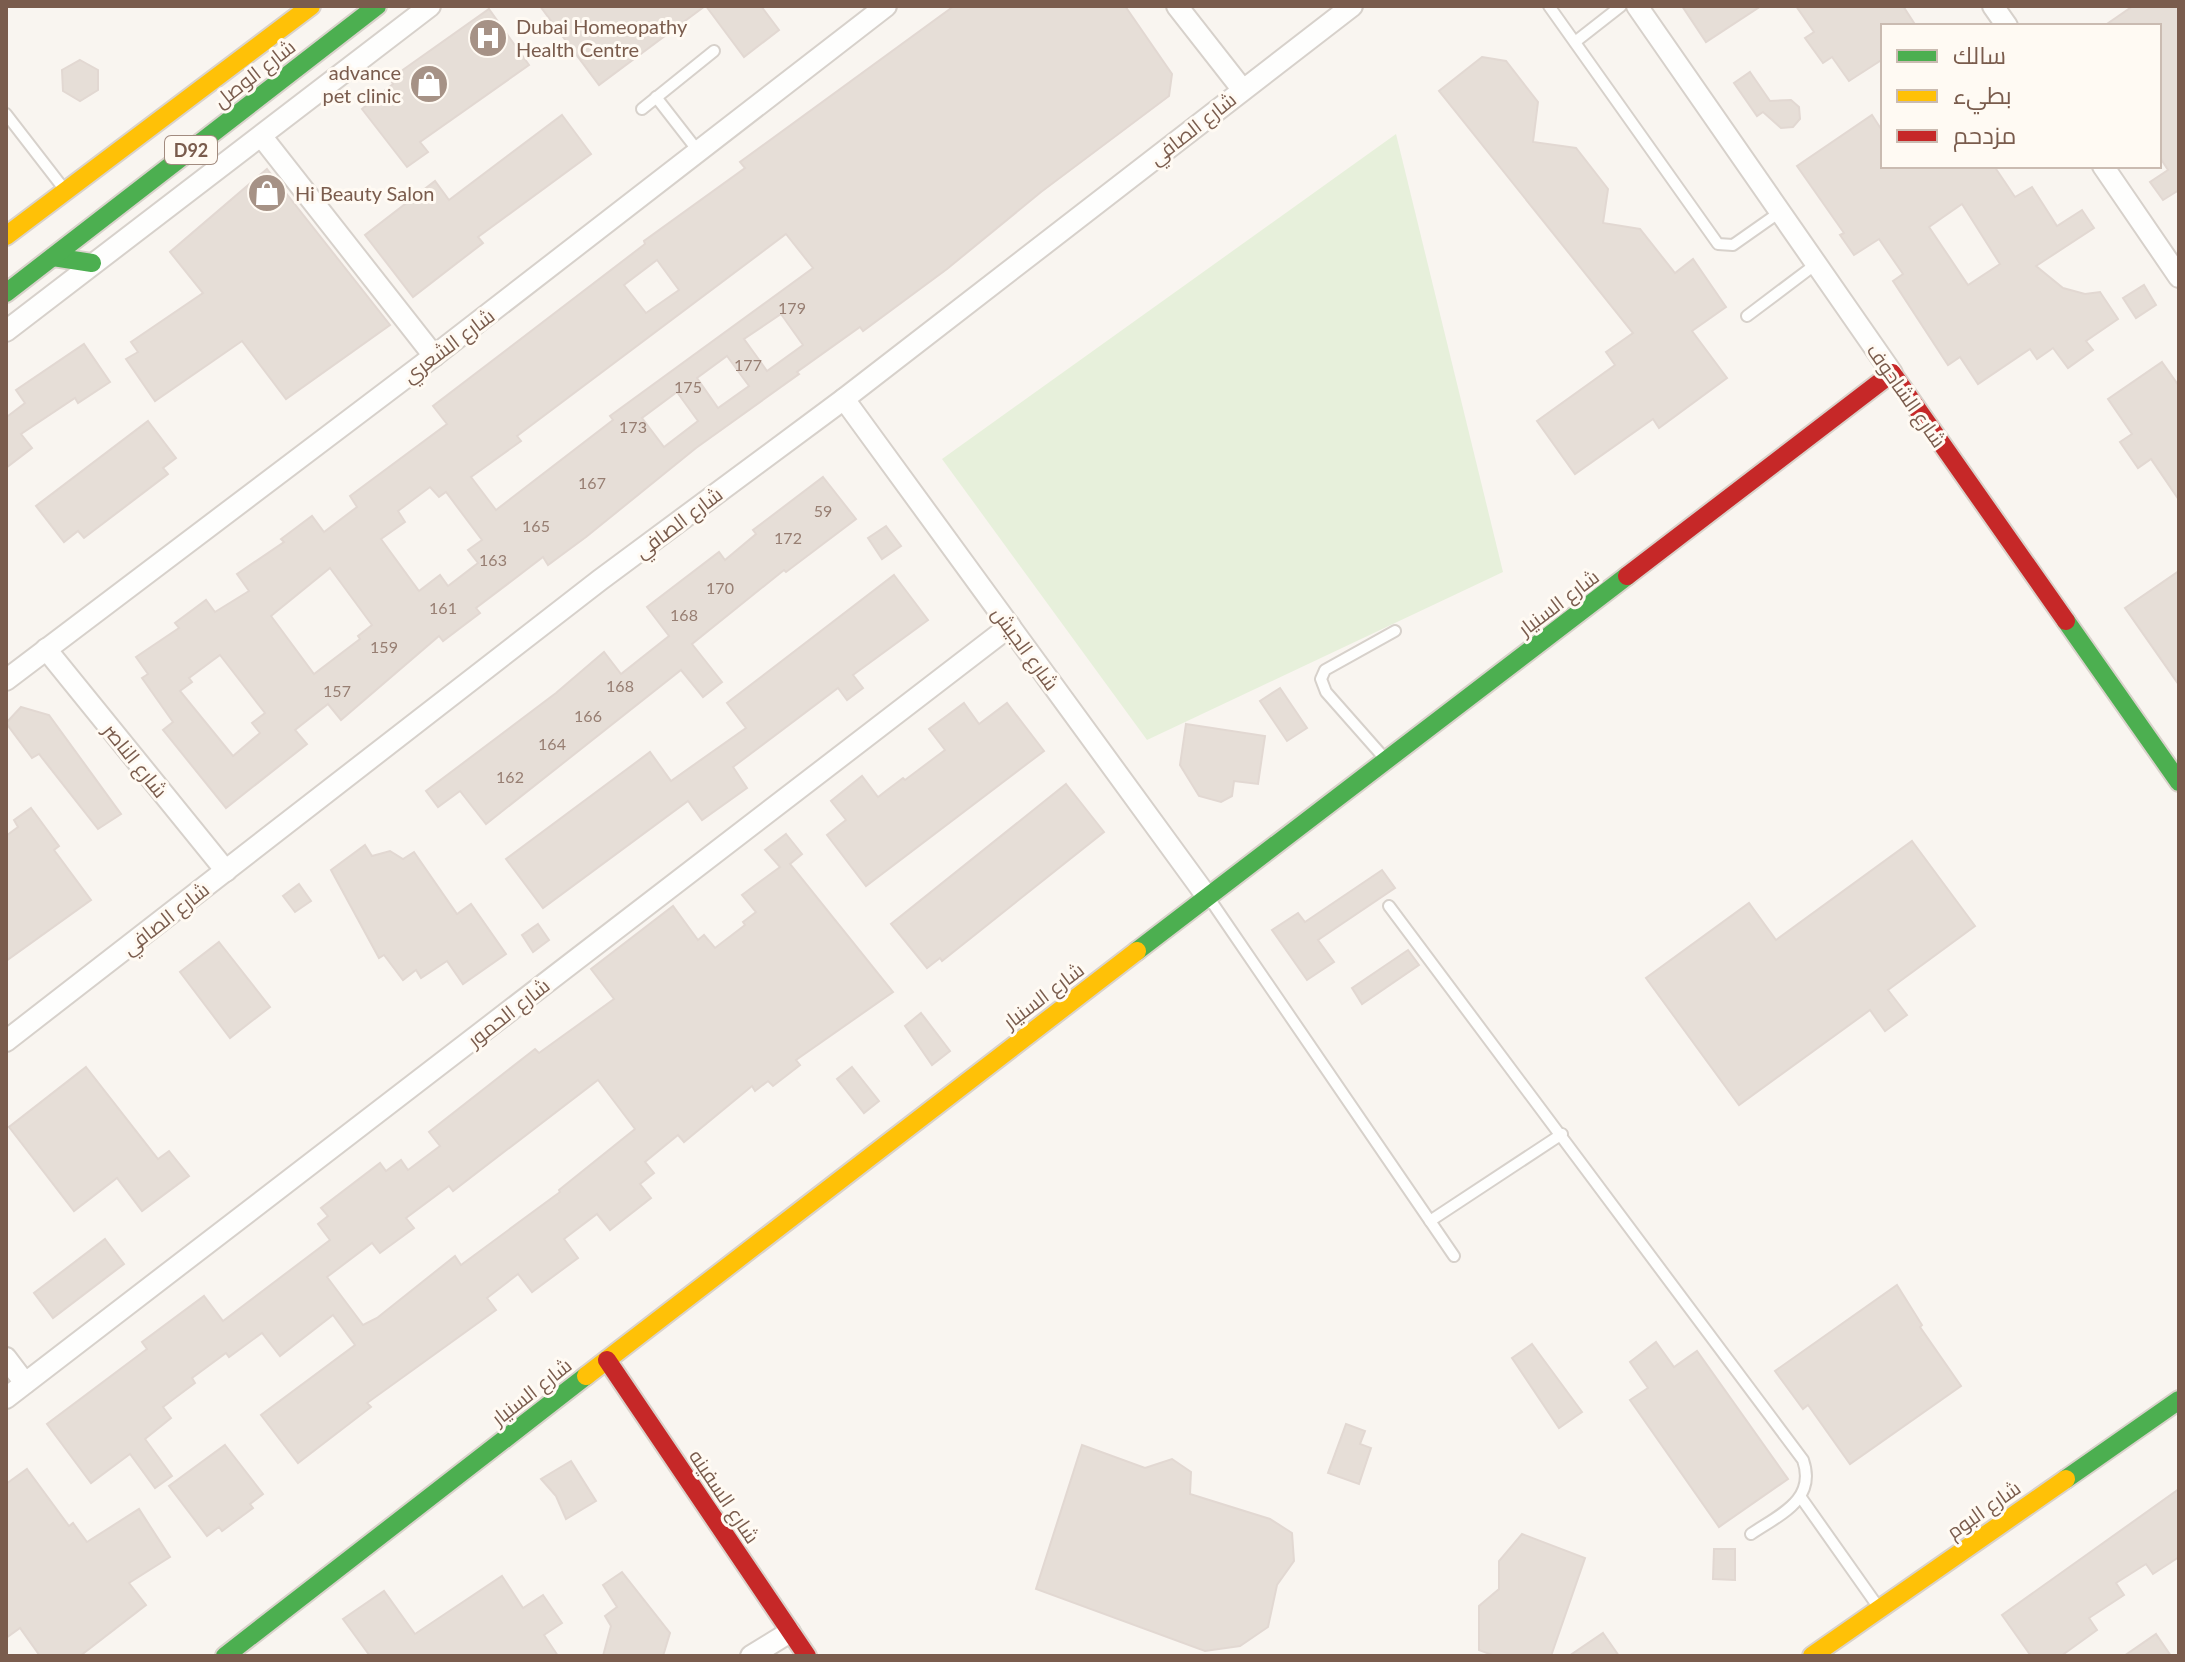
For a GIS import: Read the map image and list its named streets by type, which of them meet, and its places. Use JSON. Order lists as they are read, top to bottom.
{
  "streets": {
    "street": [
      "شارع الوصل",
      "شارع الصافي",
      "D92",
      "شارع الشعري",
      "شارع الشاحوف",
      "شارع السنيار",
      "شارع الجيش",
      "شارع الناصر",
      "شارع الحمور",
      "شارع السفينه",
      "شارع البوم"
    ]
  },
  "crossings": [
    ["شارع الصافي", "شارع الجيش"],
    ["شارع الصافي", "شارع الناصر"],
    ["شارع الشعري", "شارع الناصر"],
    ["شارع الشاحوف", "شارع السنيار"],
    ["شارع السنيار", "شارع الجيش"],
    ["شارع السنيار", "شارع السفينه"],
    ["شارع الجيش", "شارع الحمور"]
  ],
  "places": {
    "hospital": ["Dubai Homeopathy Health Centre"],
    "shop": ["advance pet clinic", "Hi Beauty Salon"]
  },
  "house_numbers": [
    "179",
    "177",
    "175",
    "173",
    "167",
    "59",
    "165",
    "172",
    "163",
    "170",
    "161",
    "168",
    "159",
    "168",
    "157",
    "166",
    "164",
    "162"
  ],
  "legend": ["سالك", "بطيء", "مزدحم"]
}
